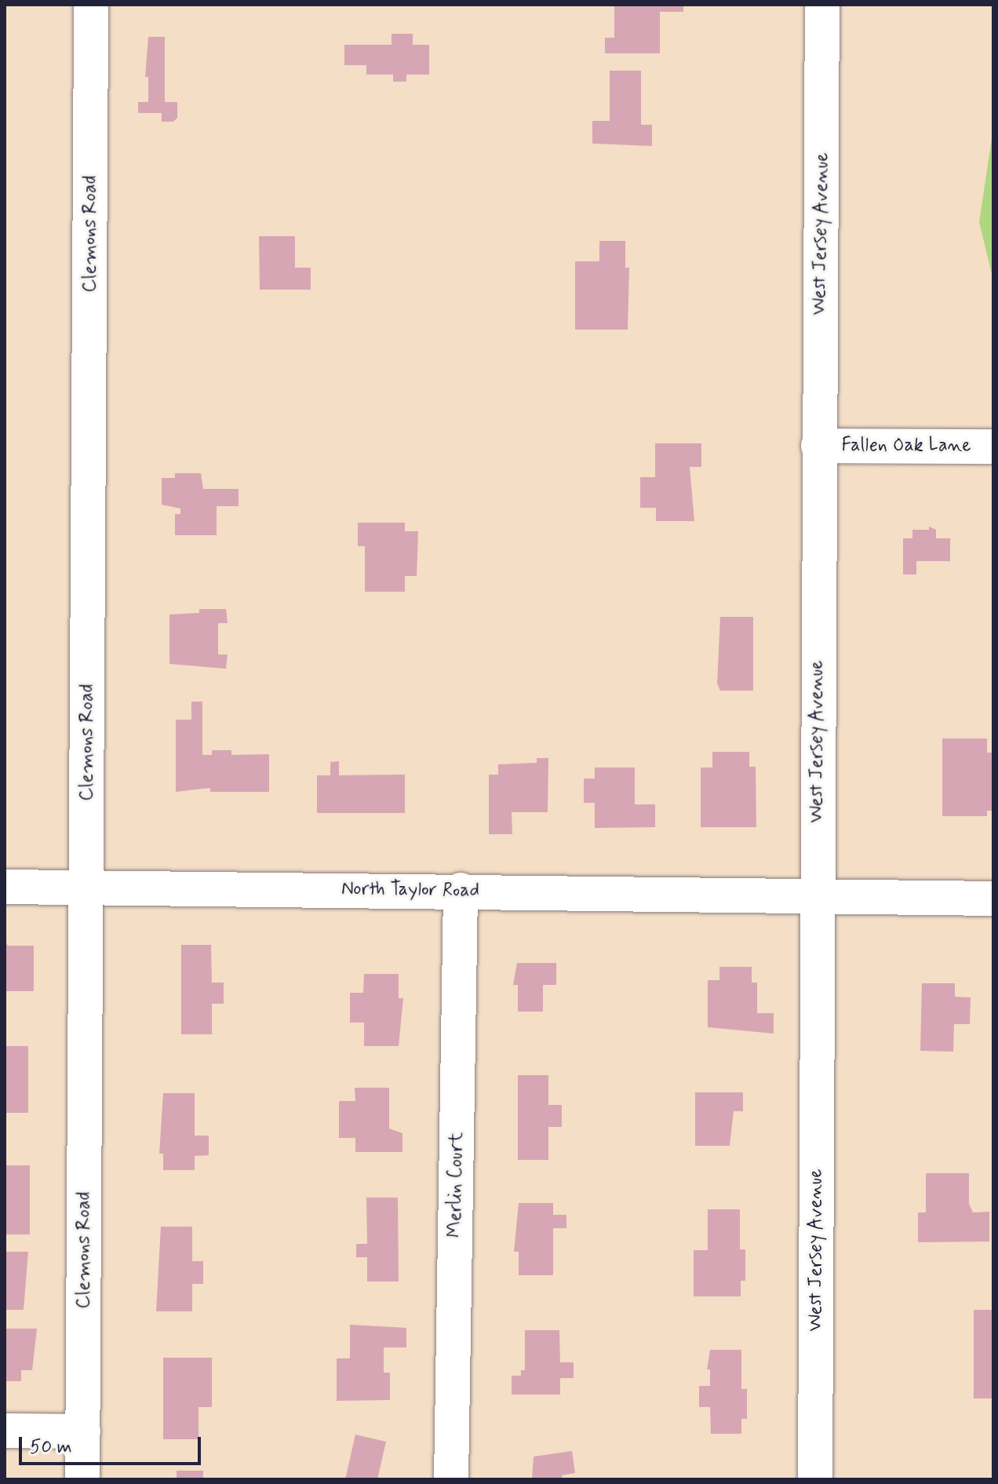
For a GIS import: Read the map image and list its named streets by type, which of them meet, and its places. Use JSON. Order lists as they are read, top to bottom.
{
  "streets": {
    "street": [
      "Clemons Road",
      "West Jersey Avenue",
      "Fallen Oak Lane",
      "North Taylor Road",
      "Merlin Court"
    ]
  },
  "crossings": [
    ["Clemons Road", "North Taylor Road"],
    ["West Jersey Avenue", "Fallen Oak Lane"],
    ["West Jersey Avenue", "North Taylor Road"],
    ["North Taylor Road", "Merlin Court"]
  ],
  "scale_bar": "50 m"
}
